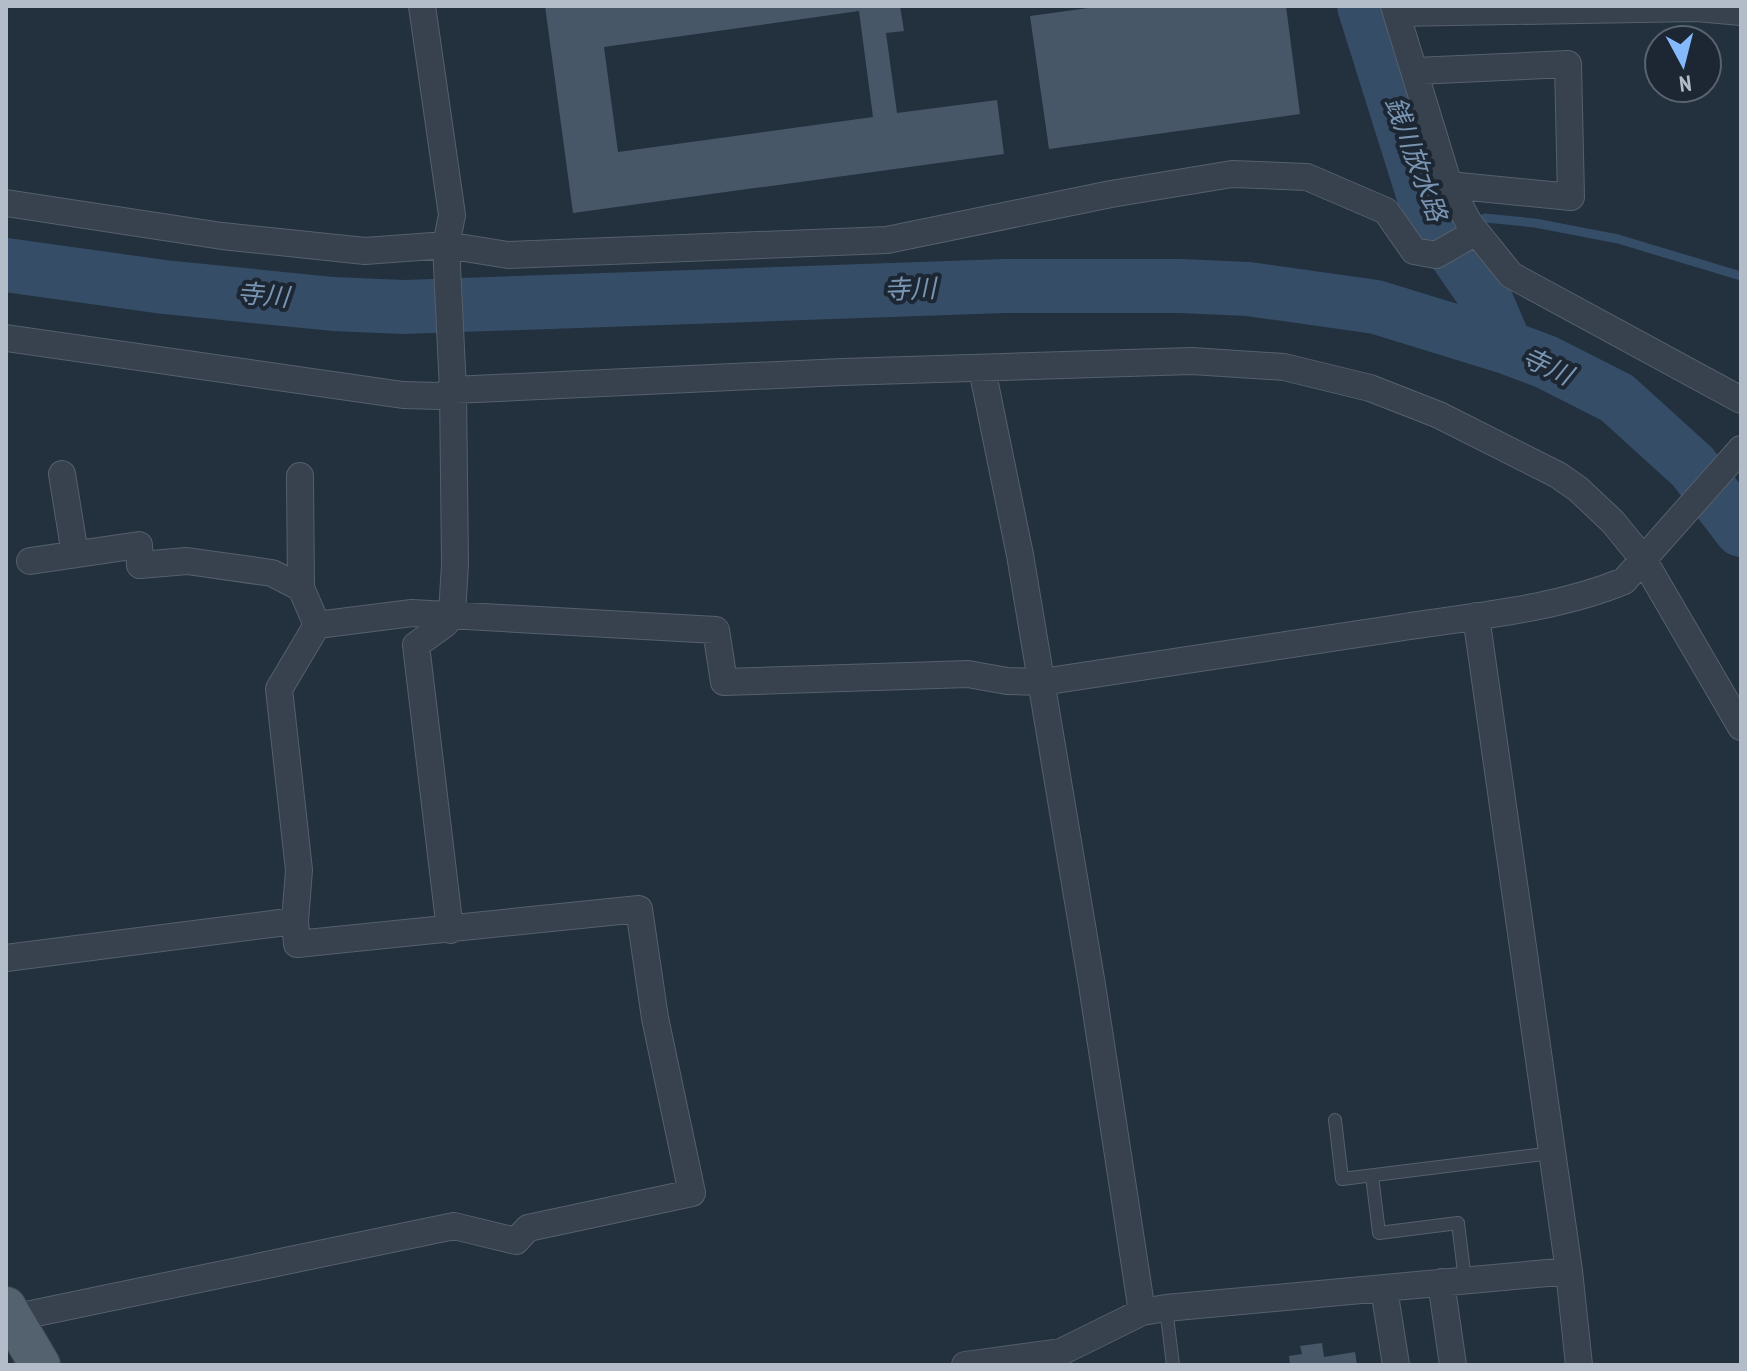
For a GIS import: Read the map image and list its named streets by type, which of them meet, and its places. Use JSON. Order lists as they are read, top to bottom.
{
  "water": ["銭川放水路", "寺川"],
  "north": "bottom"
}
